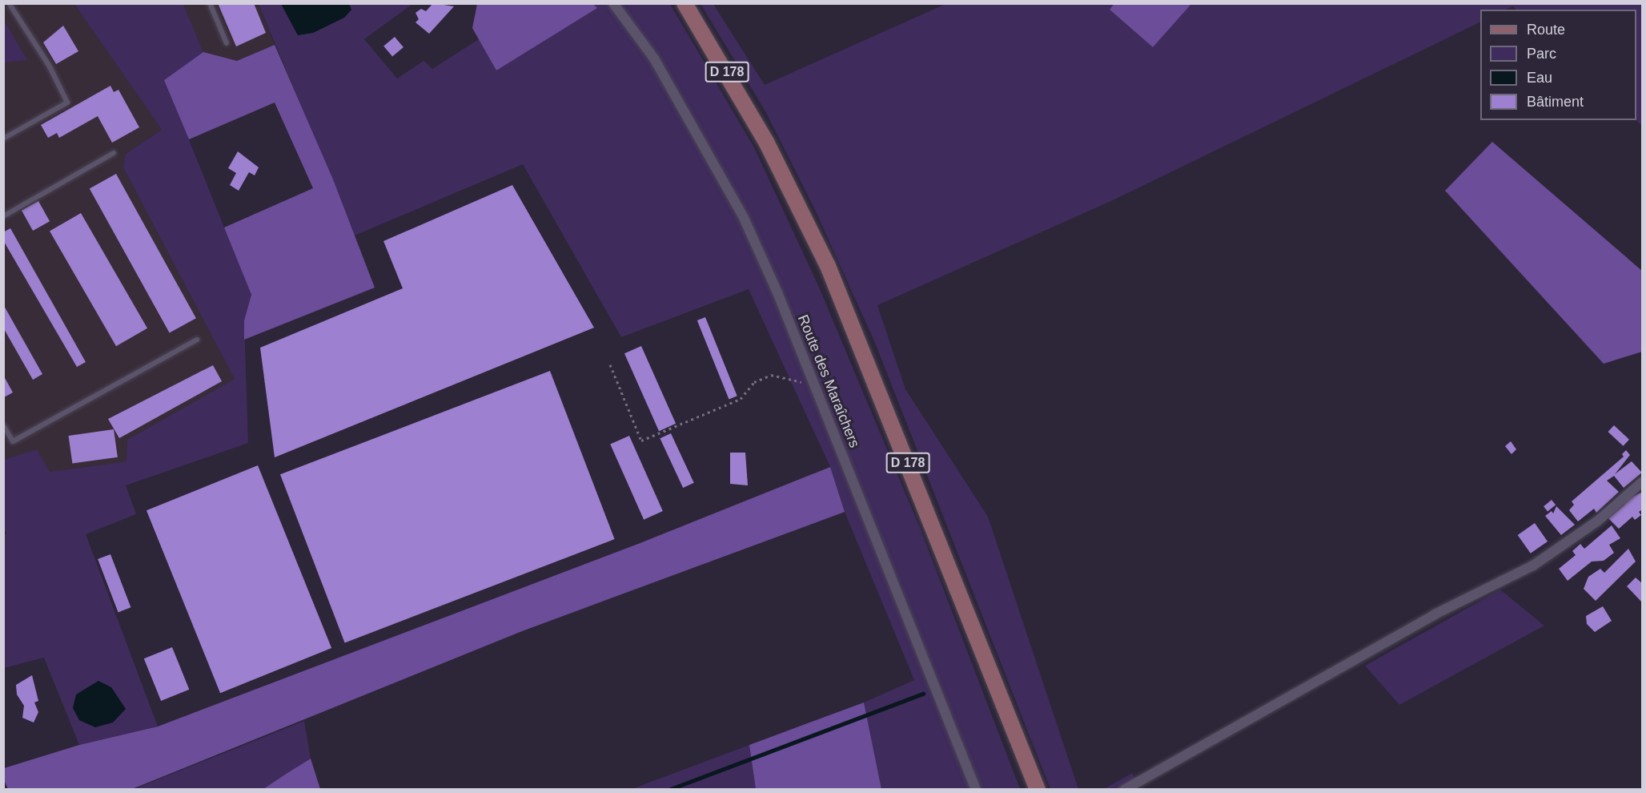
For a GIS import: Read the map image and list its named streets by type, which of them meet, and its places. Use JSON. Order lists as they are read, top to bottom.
{
  "streets": {
    "main road": ["D 178"],
    "street": ["Route des Maraîchers"]
  },
  "legend": [
    "Route",
    "Parc",
    "Eau",
    "Bâtiment"
  ]
}
